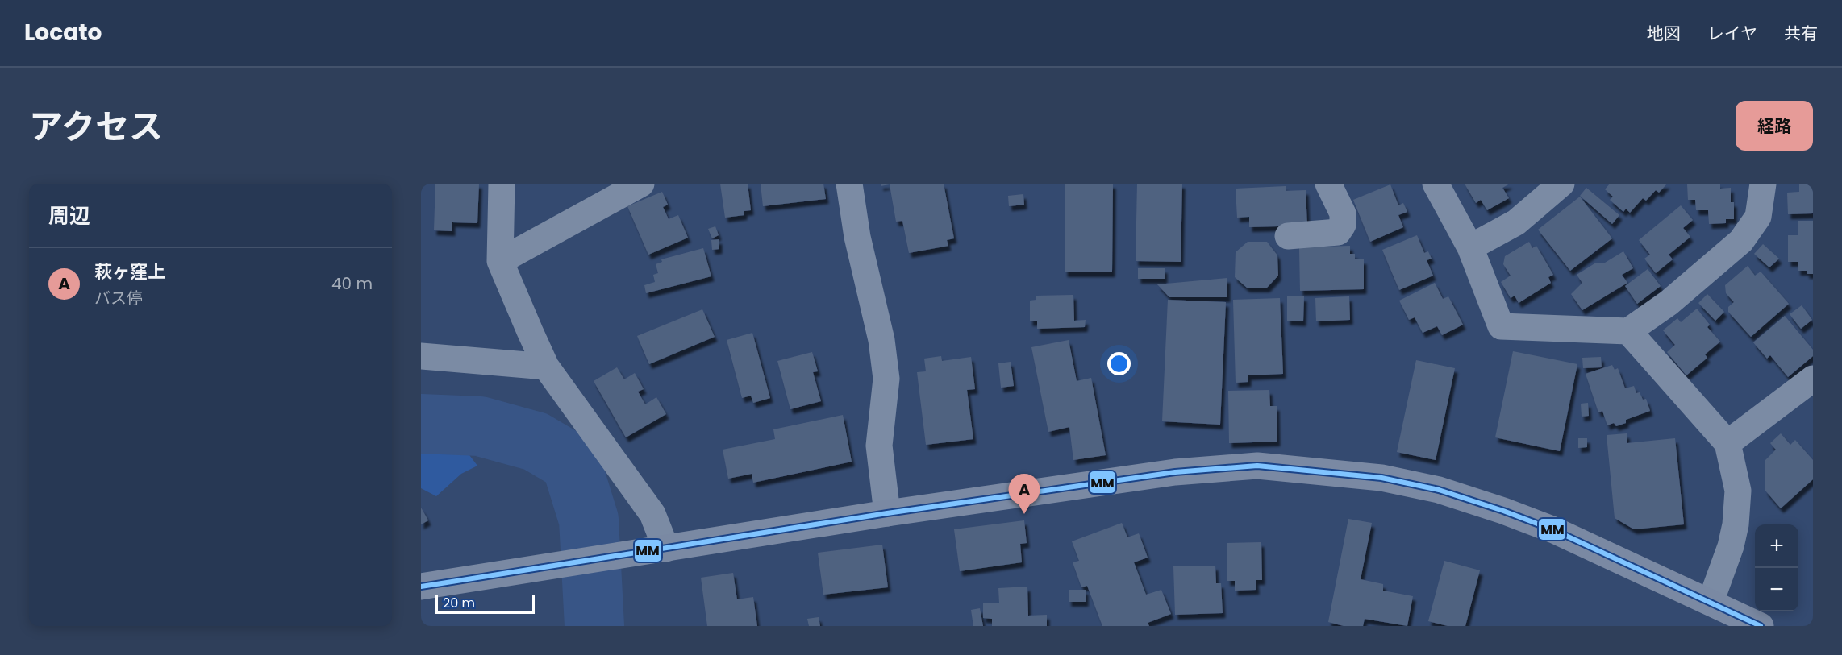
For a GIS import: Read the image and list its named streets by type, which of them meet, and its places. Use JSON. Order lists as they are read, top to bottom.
{
  "lines": ["transit line MM"],
  "scale_bar": "20 m",
  "page": {
    "header": "Locato",
    "nav": ["地図", "レイヤ", "共有"],
    "title": "アクセス",
    "buttons": "経路",
    "heading": "周辺",
    "list": [
      {
        "mark": "A",
        "name": "萩ヶ窪上",
        "note": "バス停",
        "value": "40 m"
      }
    ],
    "pins": "A",
    "map_buttons": ["+", "−"],
    "scale": "20 m"
  }
}
